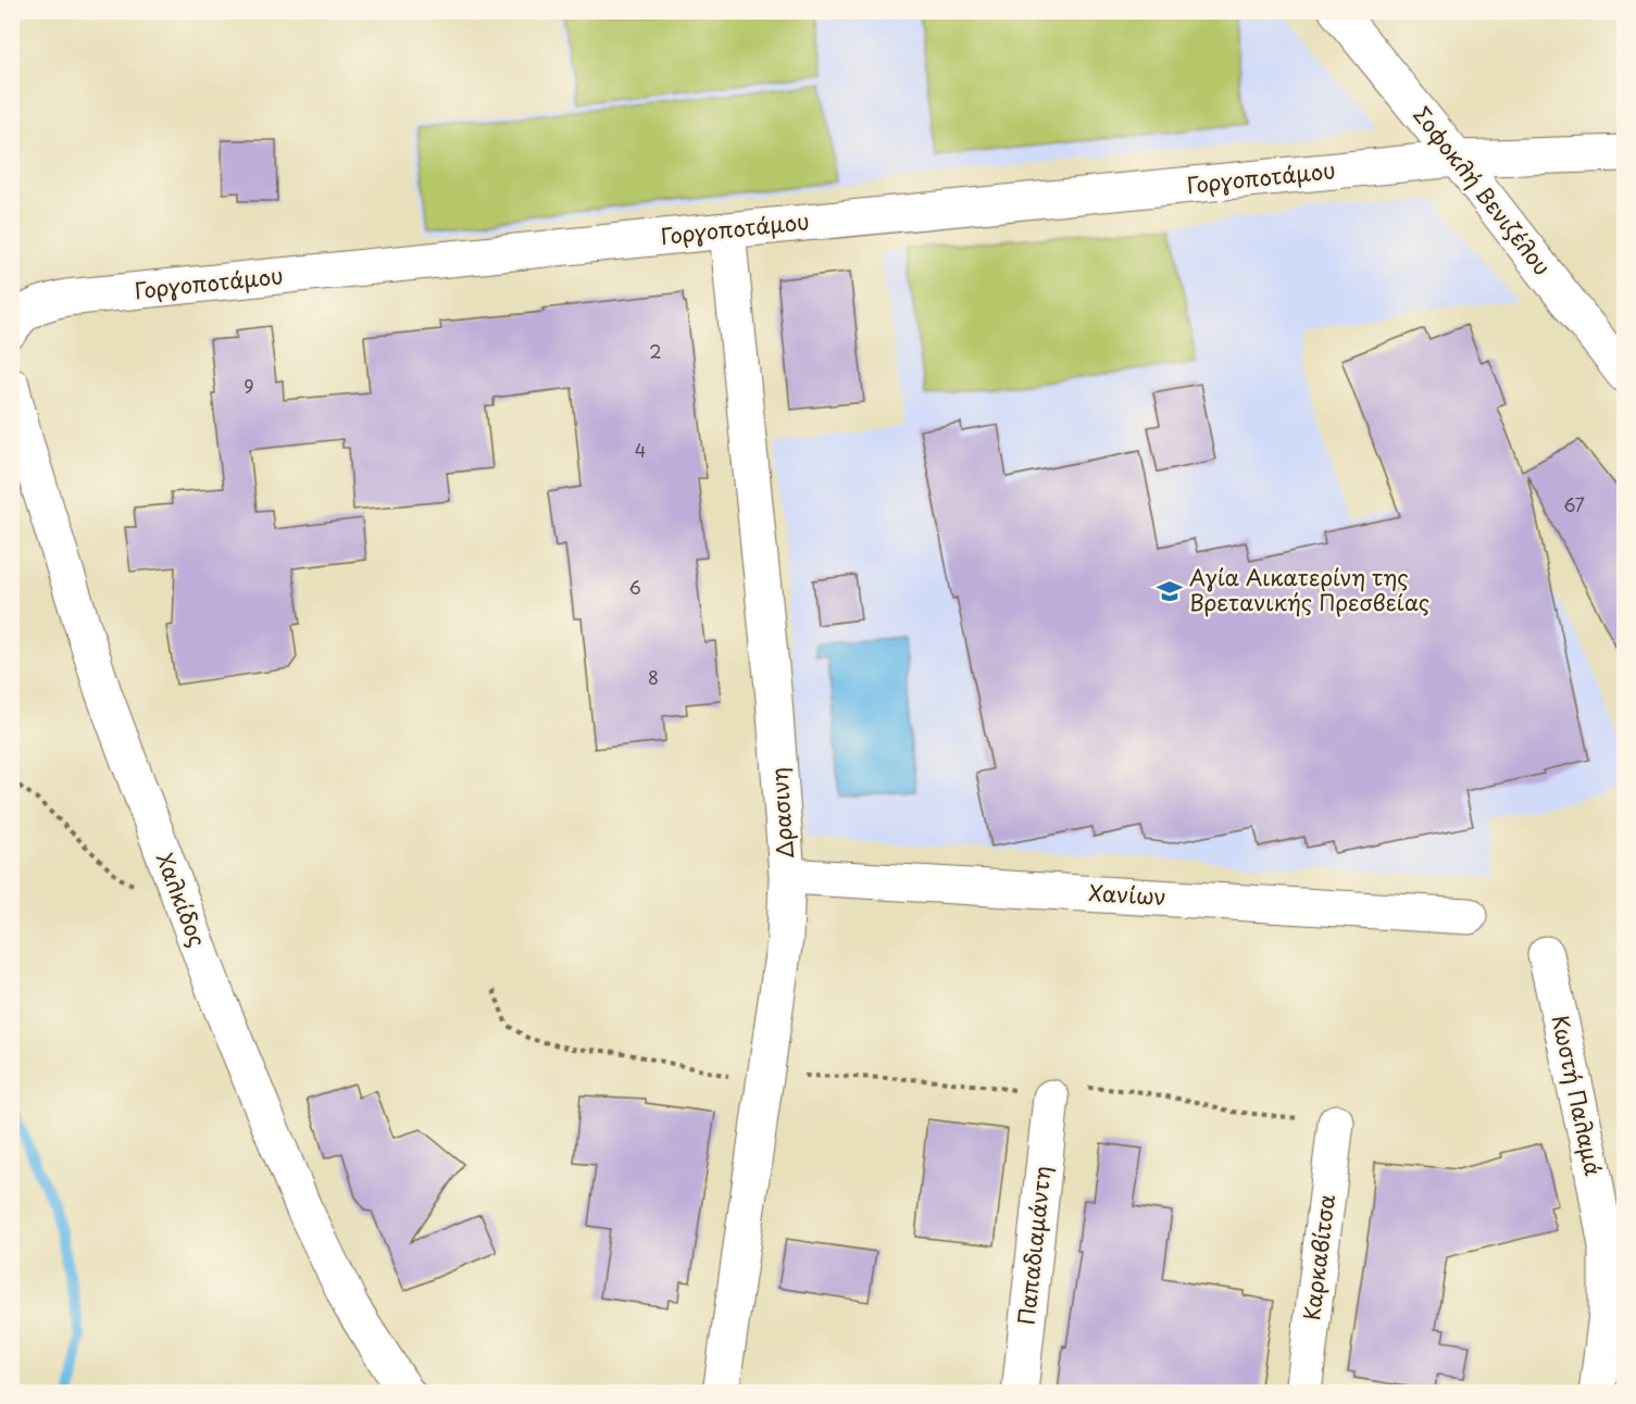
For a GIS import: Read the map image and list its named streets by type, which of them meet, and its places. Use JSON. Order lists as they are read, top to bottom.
{
  "streets": {
    "street": [
      "Γοργοποτάμου",
      "Σοφοκλή Βενιζέλου",
      "Δρασινη",
      "Χανίων",
      "Χαλκίδος",
      "Κωστή Παλαμά",
      "Παπαδιαμάντη",
      "Καρκαβίτσα"
    ]
  },
  "crossings": [
    ["Γοργοποτάμου", "Σοφοκλή Βενιζέλου"],
    ["Γοργοποτάμου", "Δρασινη"],
    ["Δρασινη", "Χανίων"]
  ],
  "places": {
    "school or university": ["Αγία Αικατερίνη της Βρετανικής Πρεσβείας"]
  },
  "house_numbers": [
    "2",
    "9",
    "4",
    "67",
    "6",
    "8"
  ]
}
